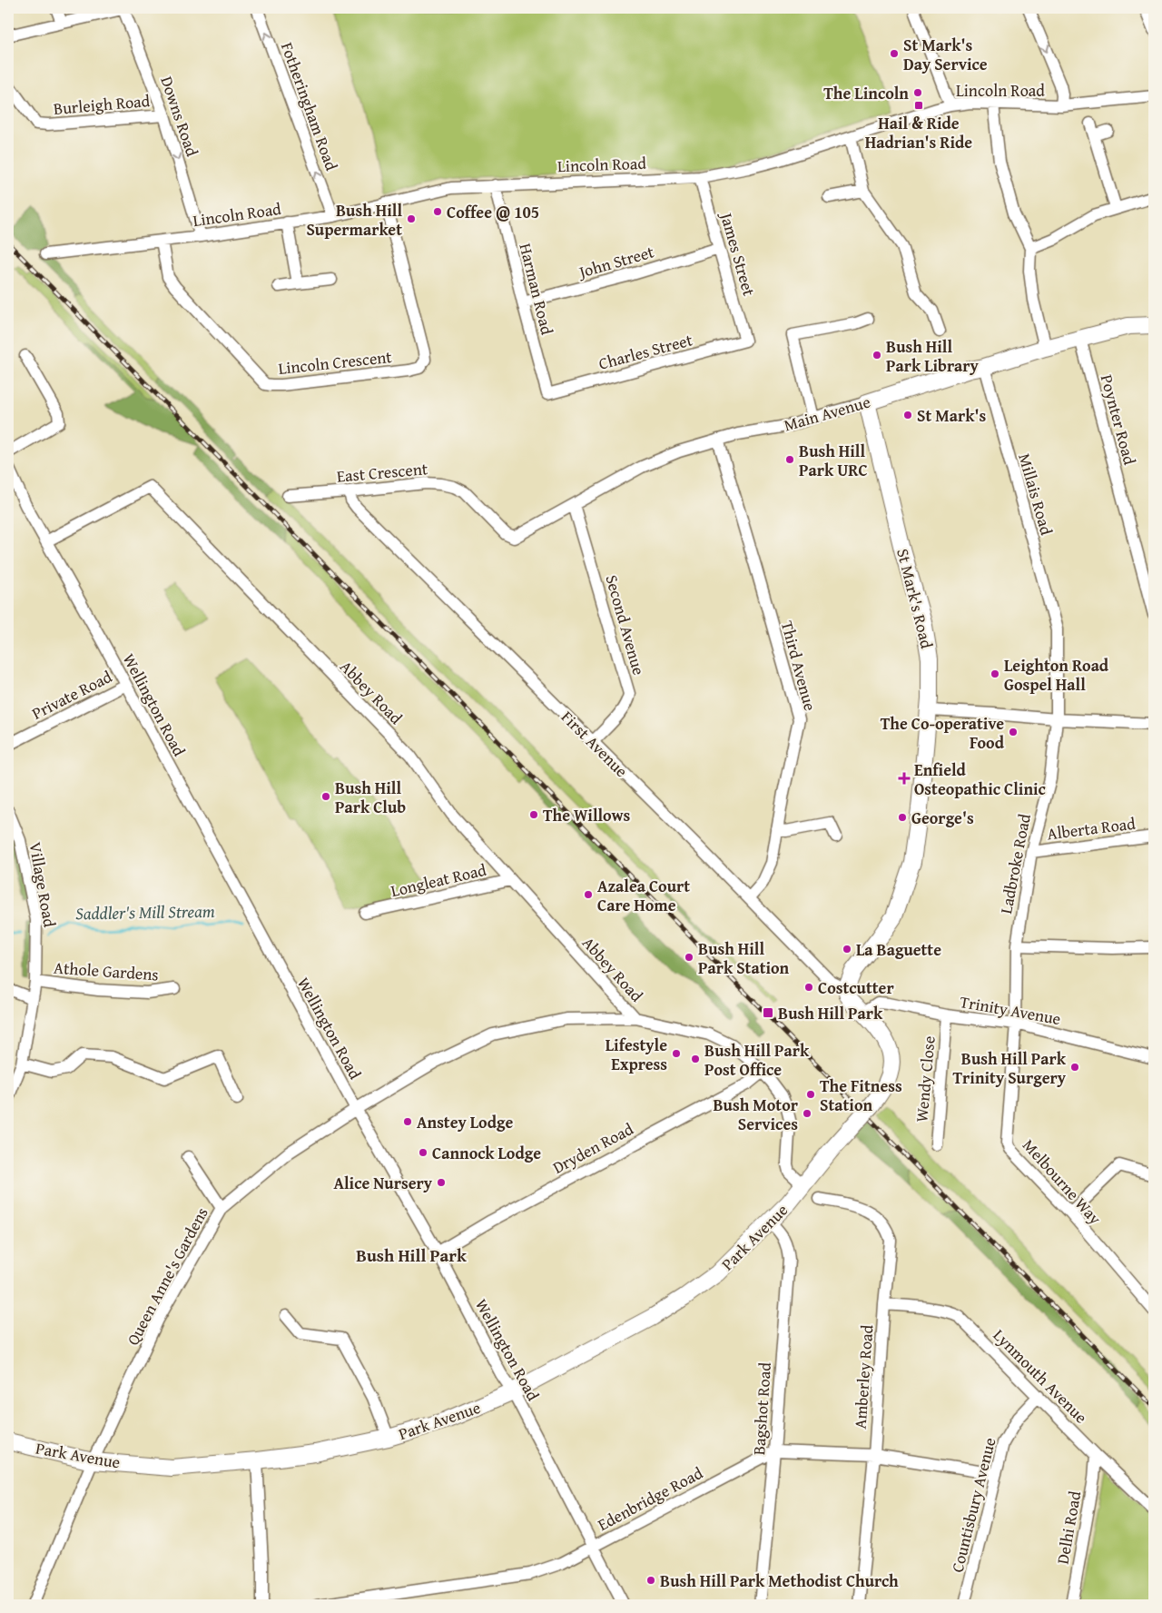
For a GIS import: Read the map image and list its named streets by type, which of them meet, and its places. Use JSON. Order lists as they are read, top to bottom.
{
  "streets": {
    "street": [
      "Lincoln Road",
      "Burleigh Road",
      "Fotheringham Road",
      "Downs Road",
      "James Street",
      "John Street",
      "Harman Road",
      "Charles Street",
      "Lincoln Crescent",
      "Main Avenue",
      "Poynter Road",
      "East Crescent",
      "Millais Road",
      "St Mark's Road",
      "Second Avenue",
      "Third Avenue",
      "Abbey Road",
      "Private Road",
      "Wellington Road",
      "First Avenue",
      "Alberta Road",
      "Ladbroke Road",
      "Longleat Road",
      "Village Road",
      "Athole Gardens",
      "Trinity Avenue",
      "Wendy Close",
      "Dryden Road",
      "Melbourne Way",
      "Park Avenue",
      "Queen Anne's Gardens",
      "Lynmouth Avenue",
      "Amberley Road",
      "Bagshot Road",
      "Edenbridge Road",
      "Countisbury Avenue",
      "Delhi Road"
    ]
  },
  "crossings": [
    ["Lincoln Road", "Fotheringham Road"],
    ["Lincoln Road", "Downs Road"],
    ["Lincoln Road", "James Street"],
    ["Lincoln Road", "Harman Road"],
    ["Lincoln Road", "Lincoln Crescent"],
    ["Burleigh Road", "Downs Road"],
    ["James Street", "John Street"],
    ["James Street", "Charles Street"],
    ["John Street", "Harman Road"],
    ["Harman Road", "Charles Street"],
    ["Main Avenue", "Poynter Road"],
    ["Main Avenue", "East Crescent"],
    ["Main Avenue", "Millais Road"],
    ["Main Avenue", "St Mark's Road"],
    ["Main Avenue", "Second Avenue"],
    ["Main Avenue", "Third Avenue"],
    ["East Crescent", "First Avenue"],
    ["Millais Road", "Ladbroke Road"],
    ["St Mark's Road", "First Avenue"],
    ["Second Avenue", "First Avenue"],
    ["Third Avenue", "First Avenue"],
    ["Abbey Road", "Wellington Road"],
    ["Abbey Road", "Longleat Road"],
    ["Abbey Road", "Queen Anne's Gardens"],
    ["Private Road", "Wellington Road"],
    ["Wellington Road", "Dryden Road"],
    ["Wellington Road", "Park Avenue"],
    ["Wellington Road", "Queen Anne's Gardens"],
    ["Wellington Road", "Edenbridge Road"],
    ["First Avenue", "Trinity Avenue"],
    ["First Avenue", "Park Avenue"],
    ["First Avenue", "Queen Anne's Gardens"],
    ["Alberta Road", "Ladbroke Road"],
    ["Ladbroke Road", "Trinity Avenue"],
    ["Ladbroke Road", "Melbourne Way"],
    ["Village Road", "Athole Gardens"],
    ["Trinity Avenue", "Wendy Close"],
    ["Trinity Avenue", "Melbourne Way"],
    ["Dryden Road", "Queen Anne's Gardens"],
    ["Park Avenue", "Queen Anne's Gardens"],
    ["Park Avenue", "Bagshot Road"],
    ["Lynmouth Avenue", "Amberley Road"],
    ["Lynmouth Avenue", "Countisbury Avenue"],
    ["Lynmouth Avenue", "Delhi Road"],
    ["Amberley Road", "Edenbridge Road"],
    ["Bagshot Road", "Edenbridge Road"],
    ["Edenbridge Road", "Countisbury Avenue"]
  ],
  "one_way": ["Fotheringham Road", "Downs Road"],
  "districts": ["Bush Hill Park"],
  "water": ["Saddler's Mill Stream"],
  "places": {
    "other": [
      "St Mark's Day Service",
      "The Lincoln",
      "Coffee @ 105",
      "Bush Hill Supermarket",
      "Bush Hill Park Library",
      "St Mark's",
      "Bush Hill Park URC",
      "Leighton Road Gospel Hall",
      "The Co-operative Food",
      "Bush Hill Park Club",
      "The Willows",
      "George's",
      "Azalea Court Care Home",
      "La Baguette",
      "Bush Hill Park Station",
      "Costcutter",
      "Lifestyle Express",
      "Bush Hill Park Post Office",
      "Bush Hill Park Trinity Surgery",
      "The Fitness Station",
      "Bush Motor Services",
      "Anstey Lodge",
      "Cannock Lodge",
      "Alice Nursery",
      "Bush Hill Park Methodist Church"
    ],
    "transit": ["Hail & Ride Hadrian's Ride", "Bush Hill Park"],
    "health": ["Enfield Osteopathic Clinic"]
  }
}
